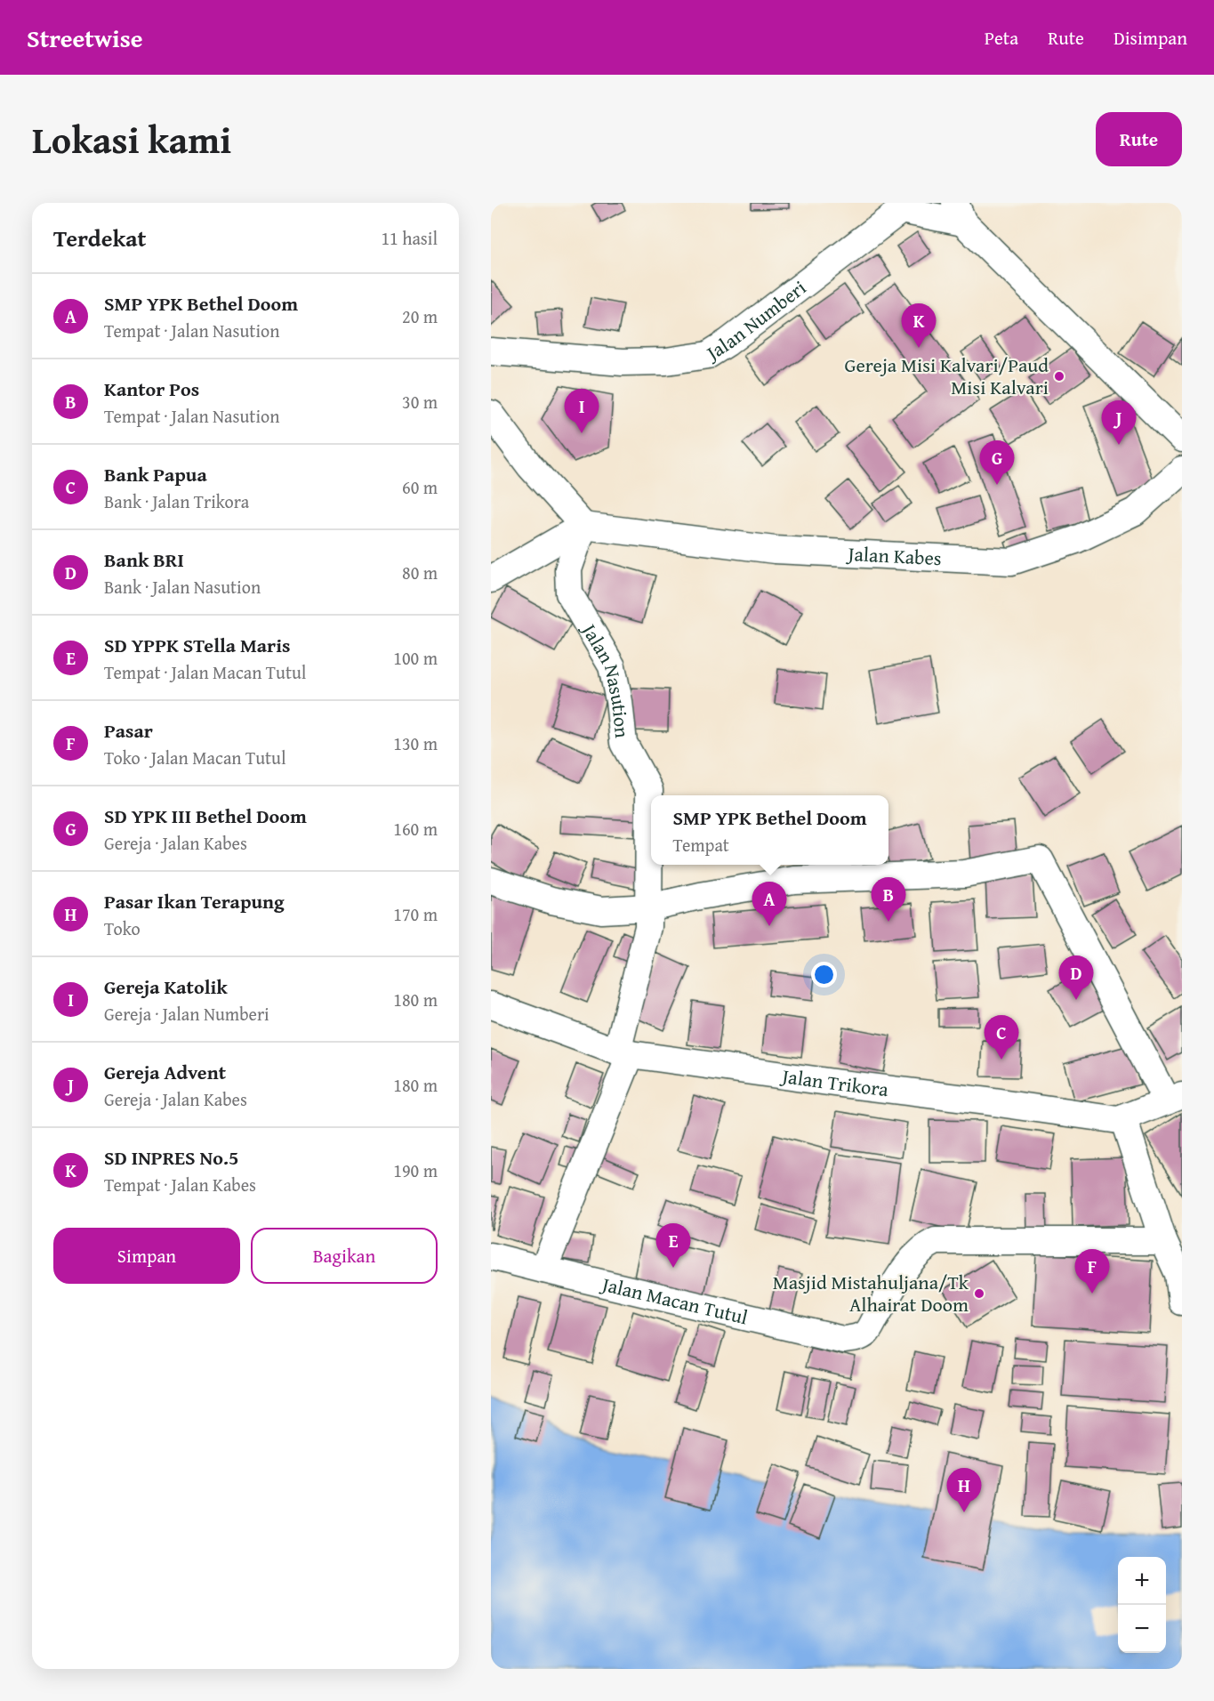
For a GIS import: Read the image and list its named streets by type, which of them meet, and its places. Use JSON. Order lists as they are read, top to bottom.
{
  "streets": {
    "street": [
      "Jalan Numberi",
      "Jalan Kabes",
      "Jalan Nasution",
      "Jalan Trikora",
      "Jalan Macan Tutul"
    ]
  },
  "crossings": [
    ["Jalan Kabes", "Jalan Nasution"],
    ["Jalan Nasution", "Jalan Trikora"],
    ["Jalan Nasution", "Jalan Macan Tutul"]
  ],
  "places": ["Gereja Misi Kalvari/Paud Misi Kalvari", "Masjid Mistahuljana/Tk Alhairat Doom"],
  "page": {
    "header": "Streetwise",
    "nav": ["Peta", "Rute", "Disimpan"],
    "title": "Lokasi kami",
    "buttons": [
      "Rute",
      ["Simpan", "Bagikan"]
    ],
    "heading": ["Terdekat", "11 hasil"],
    "list": [
      {
        "mark": "A",
        "name": "SMP YPK Bethel Doom",
        "note": "Tempat · Jalan Nasution",
        "value": "20 m"
      },
      {
        "mark": "B",
        "name": "Kantor Pos",
        "note": "Tempat · Jalan Nasution",
        "value": "30 m"
      },
      {
        "mark": "C",
        "name": "Bank Papua",
        "note": "Bank · Jalan Trikora",
        "value": "60 m"
      },
      {
        "mark": "D",
        "name": "Bank BRI",
        "note": "Bank · Jalan Nasution",
        "value": "80 m"
      },
      {
        "mark": "E",
        "name": "SD YPPK STella Maris",
        "note": "Tempat · Jalan Macan Tutul",
        "value": "100 m"
      },
      {
        "mark": "F",
        "name": "Pasar",
        "note": "Toko · Jalan Macan Tutul",
        "value": "130 m"
      },
      {
        "mark": "G",
        "name": "SD YPK III Bethel Doom",
        "note": "Gereja · Jalan Kabes",
        "value": "160 m"
      },
      {
        "mark": "H",
        "name": "Pasar Ikan Terapung",
        "note": "Toko",
        "value": "170 m"
      },
      {
        "mark": "I",
        "name": "Gereja Katolik",
        "note": "Gereja · Jalan Numberi",
        "value": "180 m"
      },
      {
        "mark": "J",
        "name": "Gereja Advent",
        "note": "Gereja · Jalan Kabes",
        "value": "180 m"
      },
      {
        "mark": "K",
        "name": "SD INPRES No.5",
        "note": "Tempat · Jalan Kabes",
        "value": "190 m"
      }
    ],
    "pins": [
      "K",
      "I",
      "J",
      "G",
      "B",
      "A",
      "D",
      "C",
      "E",
      "F",
      "H"
    ],
    "popup": ["SMP YPK Bethel Doom", "Tempat"],
    "map_buttons": ["+", "−"]
  }
}
